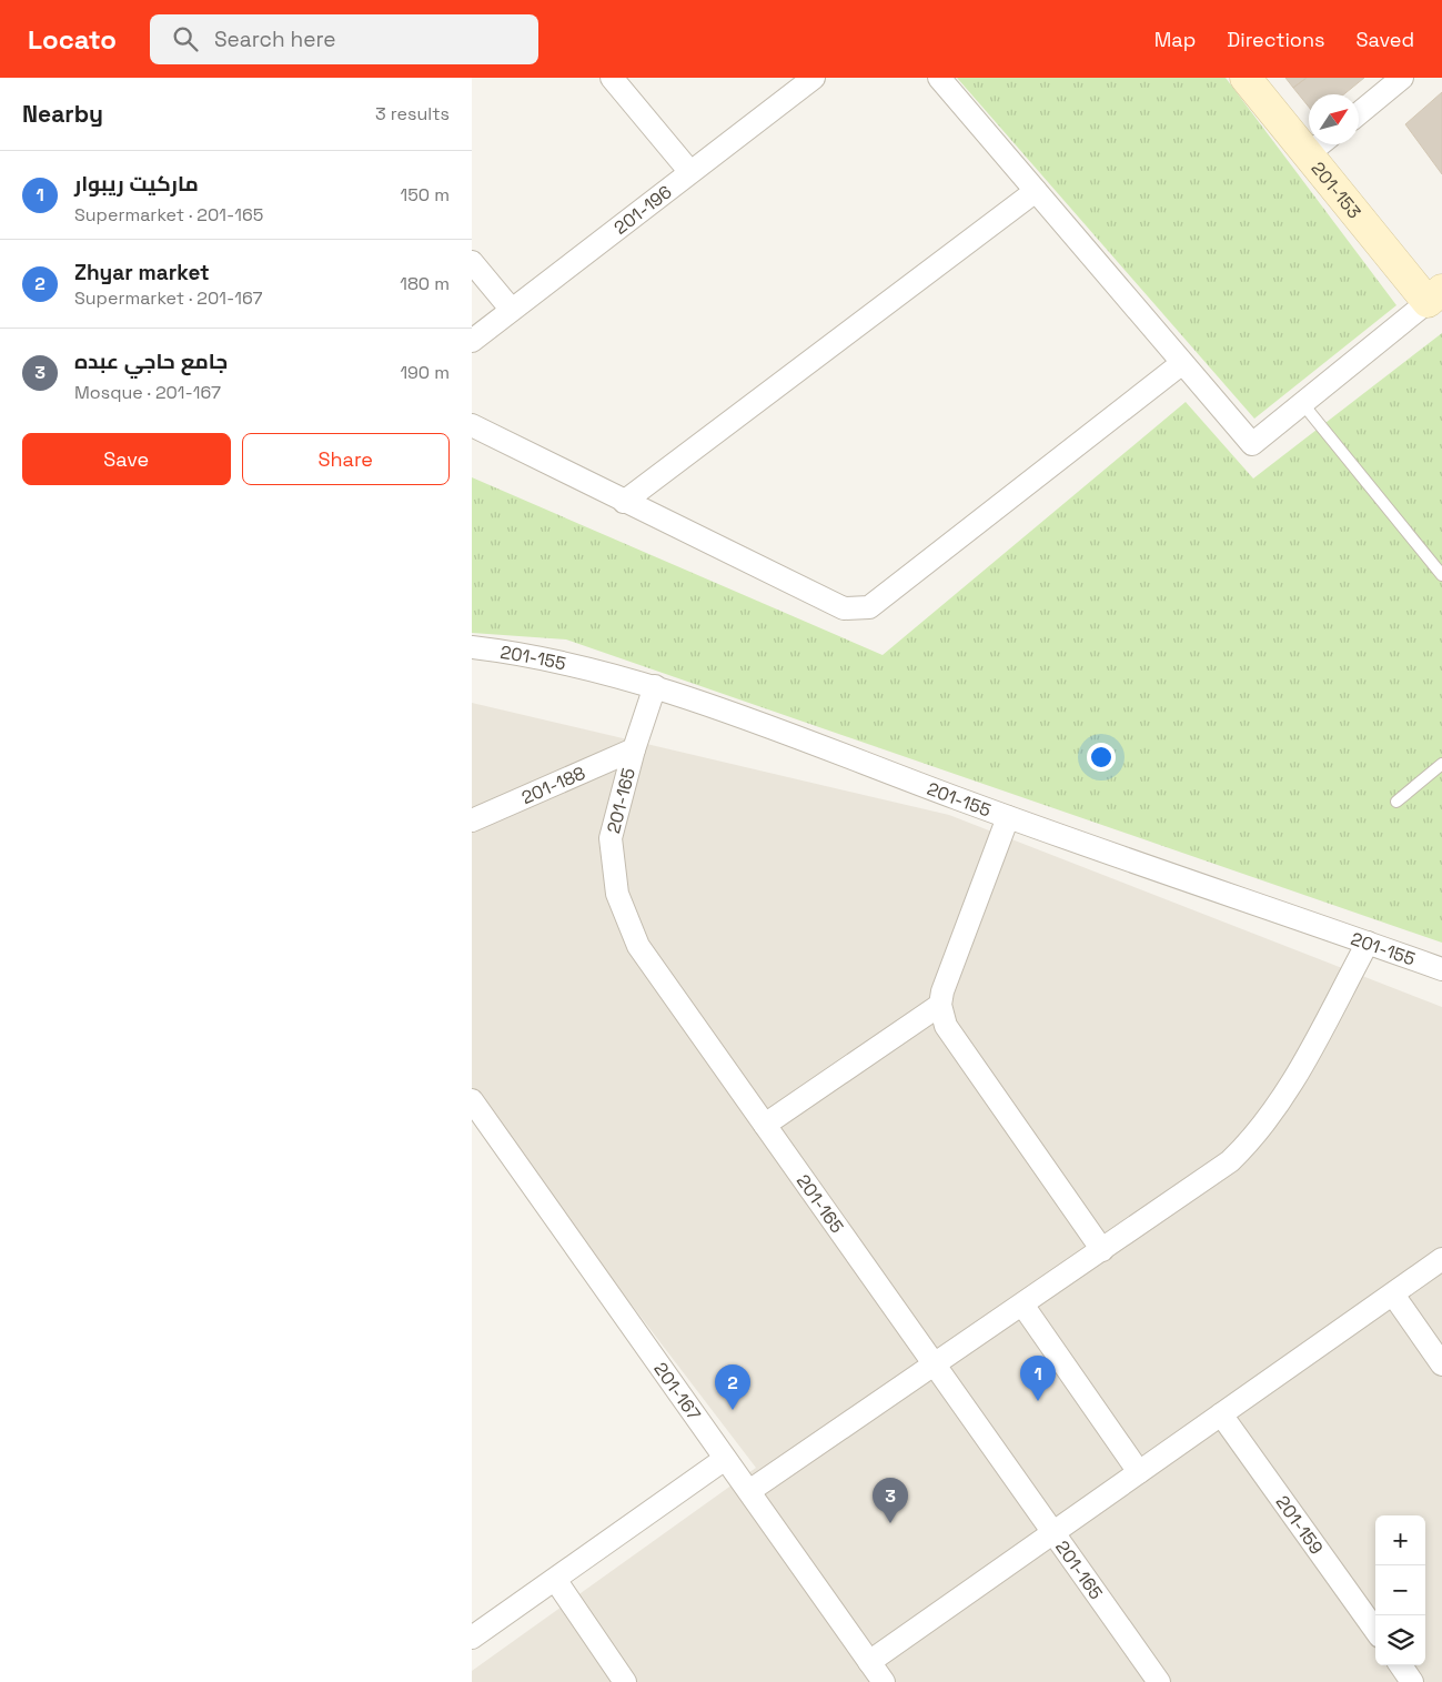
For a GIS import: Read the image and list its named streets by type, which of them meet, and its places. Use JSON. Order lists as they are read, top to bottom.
{
  "streets": {
    "street": [
      "201-153",
      "201-196",
      "201-155",
      "201-188",
      "201-165",
      "201-167",
      "201-159"
    ]
  },
  "crossings": [
    ["201-155", "201-165"],
    ["201-188", "201-165"]
  ],
  "north": "top right",
  "page": {
    "header": "Locato",
    "search": "Search here",
    "nav": ["Map", "Directions", "Saved"],
    "heading": ["Nearby", "3 results"],
    "list": [
      {
        "mark": "1",
        "name": "ماركيت ريبوار",
        "note": "Supermarket · 201-165",
        "value": "150 m"
      },
      {
        "mark": "2",
        "name": "Zhyar market",
        "note": "Supermarket · 201-167",
        "value": "180 m"
      },
      {
        "mark": "3",
        "name": "جامع حاجي عبده",
        "note": "Mosque · 201-167",
        "value": "190 m"
      }
    ],
    "buttons": ["Save", "Share"],
    "pins": ["1", "2", "3"],
    "map_buttons": ["+", "−"]
  }
}
